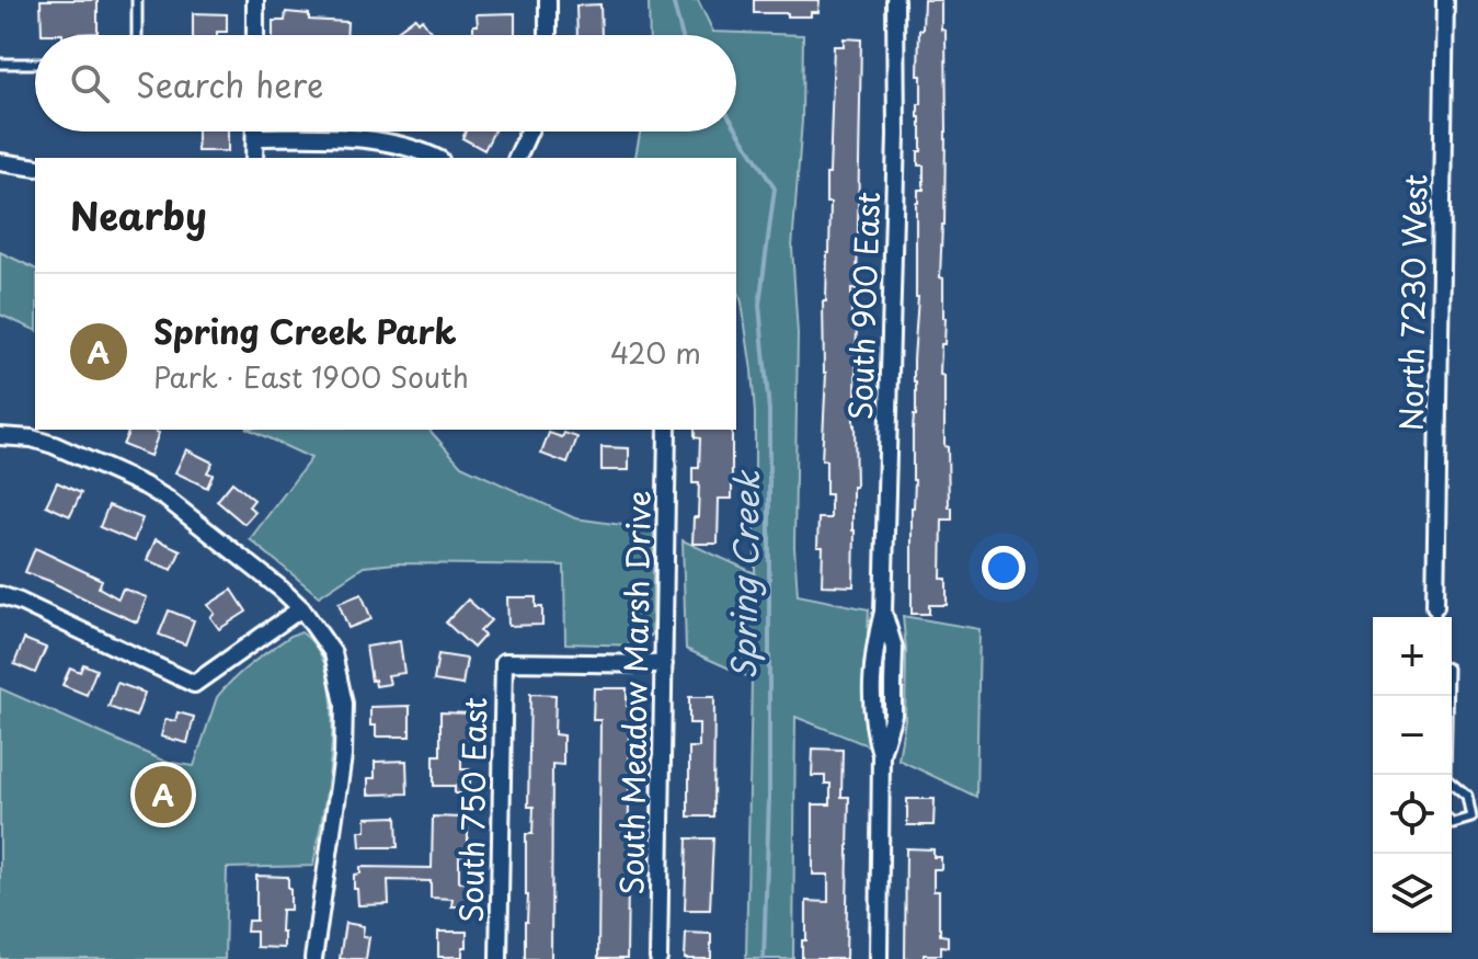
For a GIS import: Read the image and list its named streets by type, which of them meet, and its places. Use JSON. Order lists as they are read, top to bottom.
{
  "streets": {
    "street": [
      "North 7230 West",
      "South 900 East",
      "South Meadow Marsh Drive",
      "South 750 East"
    ]
  },
  "crossings": [
    ["South Meadow Marsh Drive", "South 750 East"]
  ],
  "water": ["Spring Creek"],
  "page": {
    "search": "Search here",
    "heading": "Nearby",
    "list": [
      {
        "mark": "A",
        "name": "Spring Creek Park",
        "note": "Park · East 1900 South",
        "value": "420 m"
      }
    ],
    "map_buttons": ["+", "−"],
    "pins": "A"
  }
}
